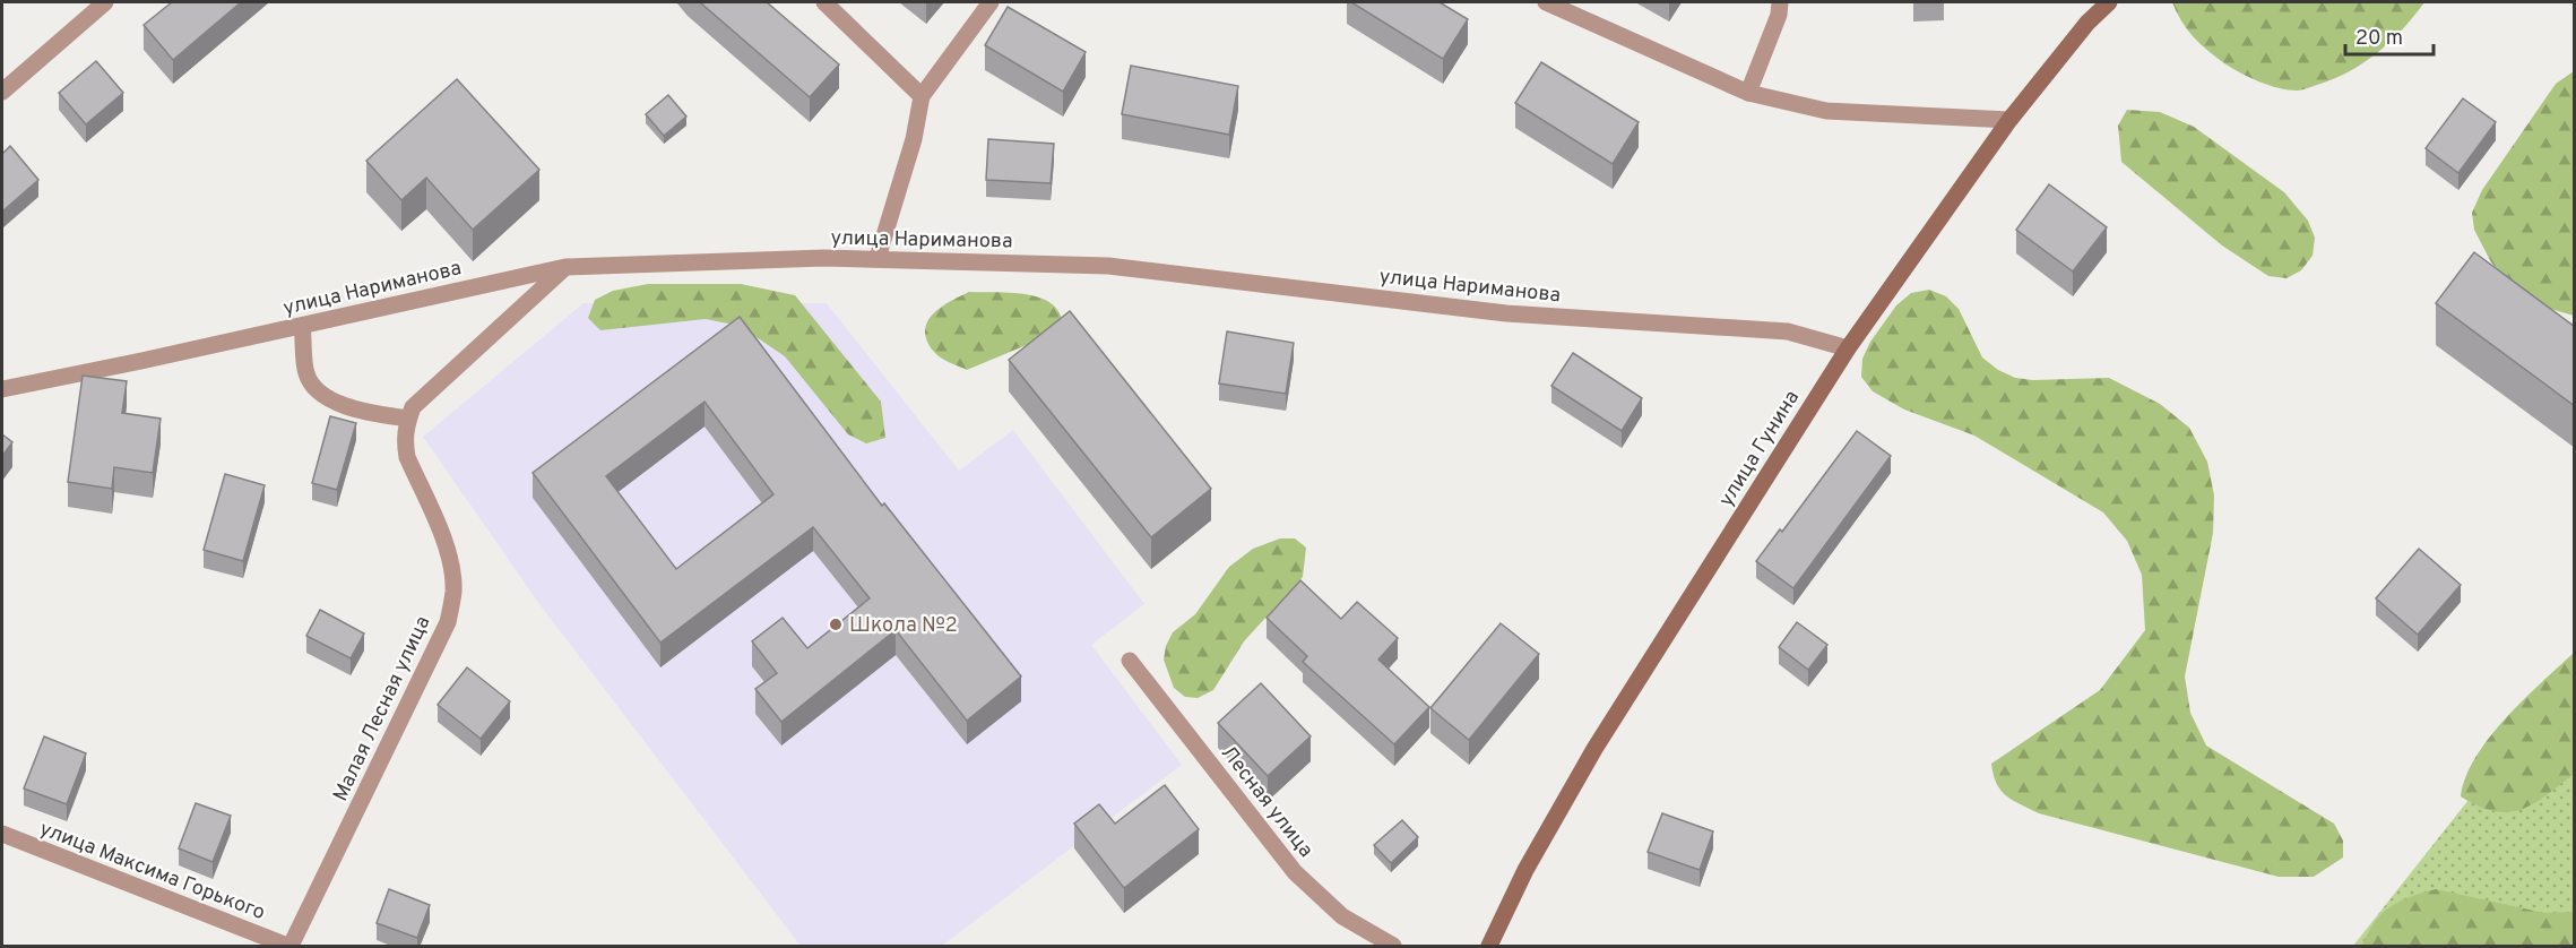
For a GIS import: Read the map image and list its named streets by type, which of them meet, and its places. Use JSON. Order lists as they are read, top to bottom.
{
  "streets": {
    "main road": ["улица Гунина"],
    "street": [
      "улица Нариманова",
      "Малая Лесная улица",
      "Лесная улица",
      "улица Максима Горького"
    ]
  },
  "crossings": [
    ["улица Нариманова", "улица Гунина"],
    ["Малая Лесная улица", "улица Максима Горького"]
  ],
  "places": ["Школа №2"],
  "scale_bar": "20 m"
}
